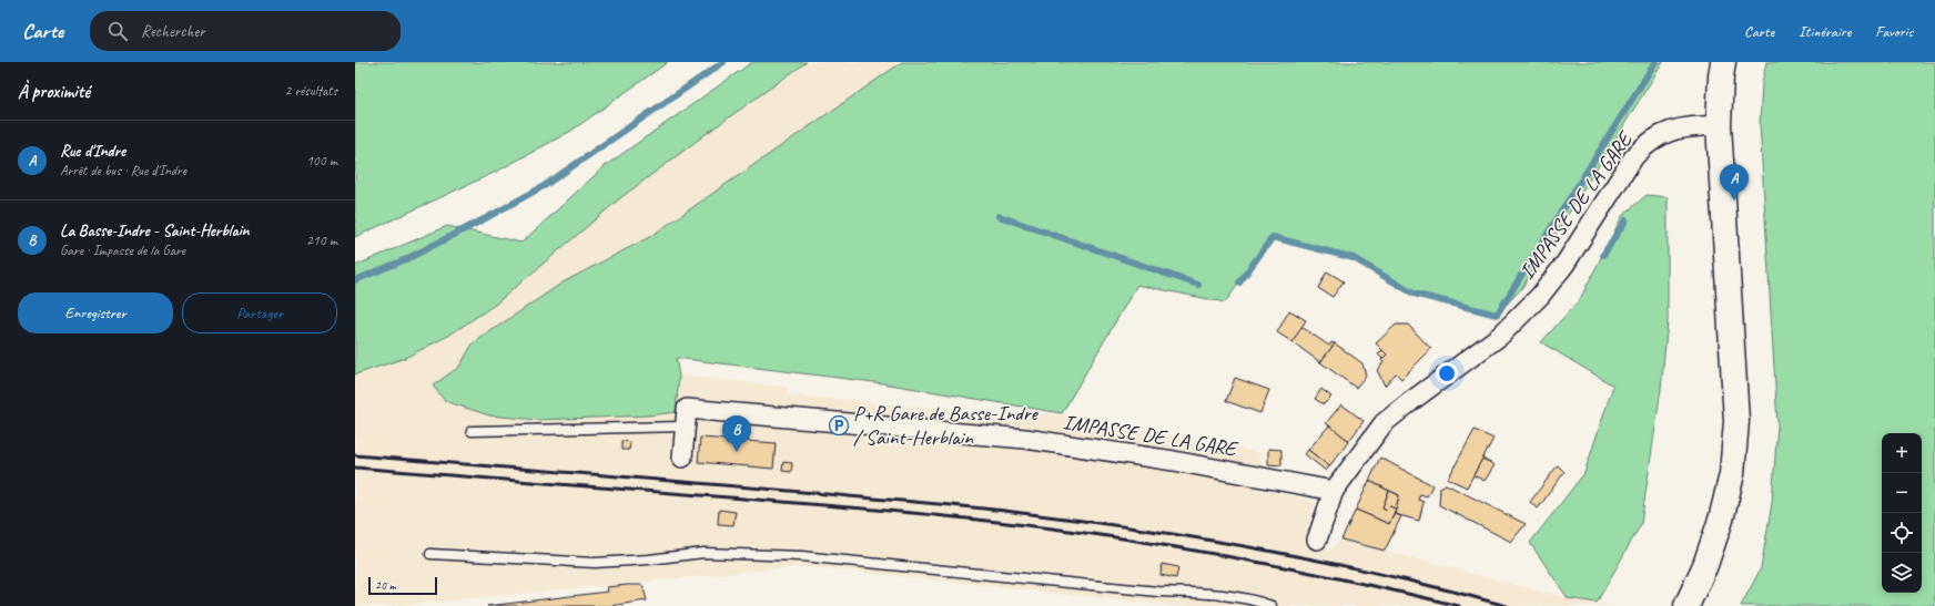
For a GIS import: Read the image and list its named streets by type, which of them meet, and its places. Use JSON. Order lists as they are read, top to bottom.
{
  "streets": {
    "street": ["IMPASSE DE LA GARE"]
  },
  "places": {
    "parking": ["P+R Gare de Basse-Indre / Saint-Herblain"]
  },
  "scale_bar": "20 m",
  "page": {
    "header": "Carte",
    "search": "Rechercher",
    "nav": ["Carte", "Itinéraire", "Favoris"],
    "heading": ["À proximité", "2 résultats"],
    "list": [
      {
        "mark": "A",
        "name": "Rue d'Indre",
        "note": "Arrêt de bus · Rue d'Indre",
        "value": "100 m"
      },
      {
        "mark": "B",
        "name": "La Basse-Indre - Saint-Herblain",
        "note": "Gare · Impasse de la Gare",
        "value": "210 m"
      }
    ],
    "pins": ["A", "B"],
    "buttons": ["Enregistrer", "Partager"],
    "map_buttons": ["+", "−"],
    "scale": "20 m"
  }
}
